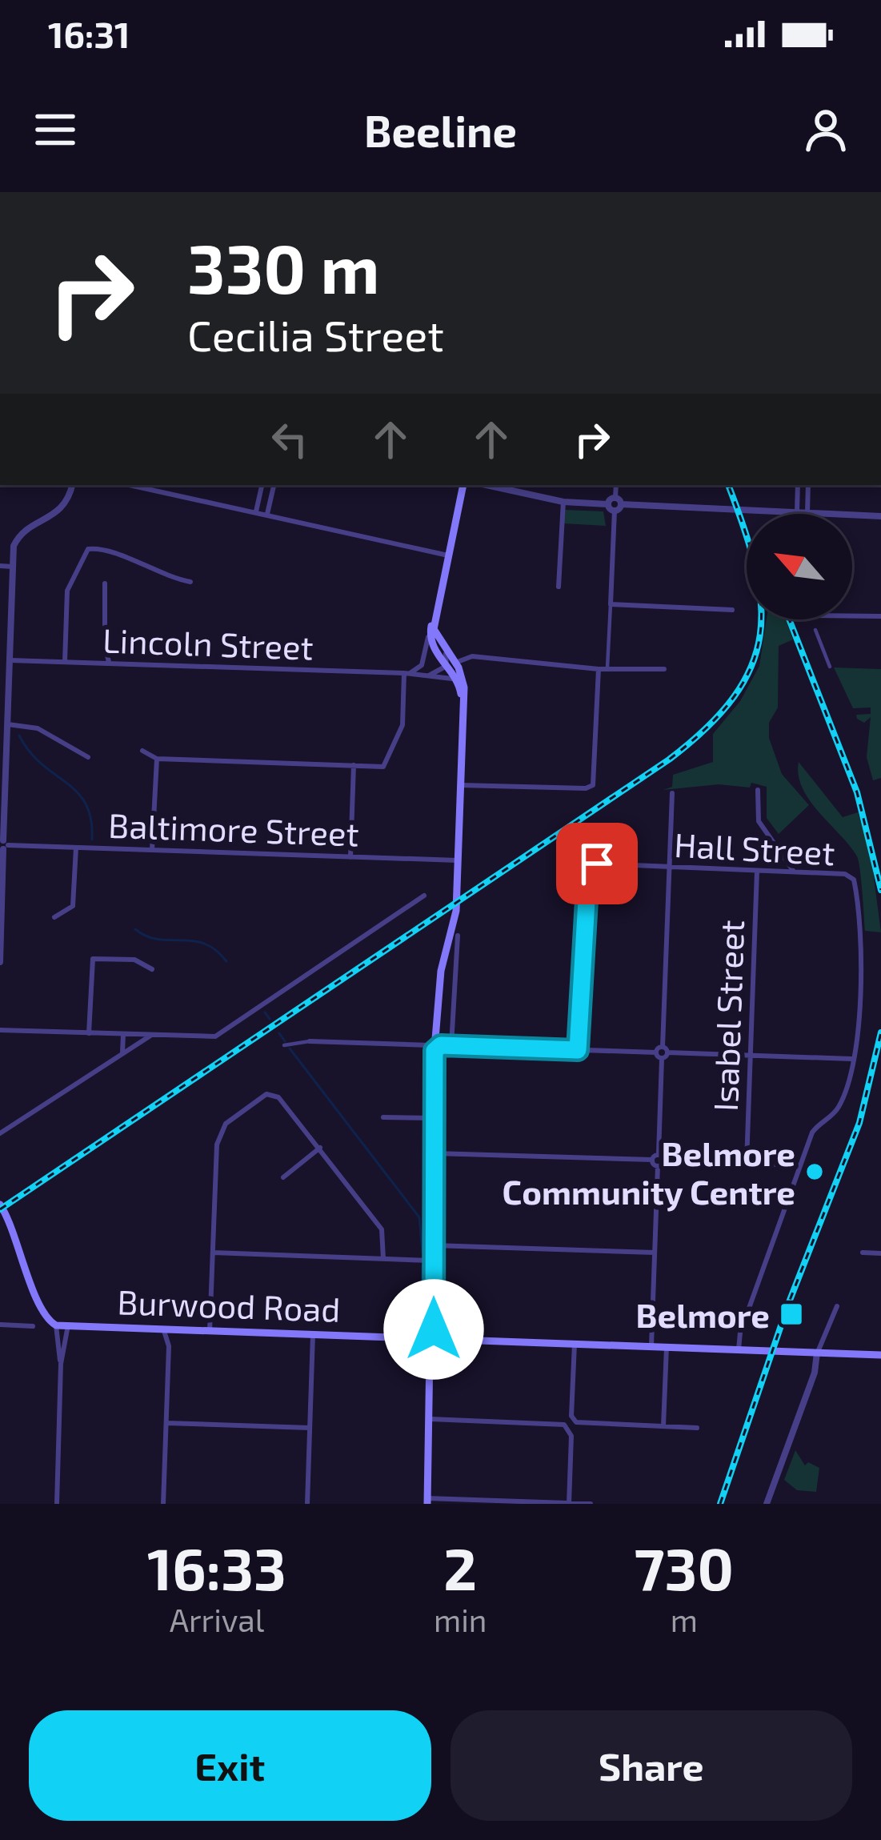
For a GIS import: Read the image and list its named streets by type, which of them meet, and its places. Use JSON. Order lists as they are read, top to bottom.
{
  "streets": {
    "main road": ["Burwood Road"],
    "street": [
      "Lincoln Street",
      "Baltimore Street",
      "Hall Street",
      "Isabel Street"
    ]
  },
  "crossings": [
    ["Hall Street", "Isabel Street"]
  ],
  "places": {
    "other": ["Belmore Community Centre"],
    "transit": ["Belmore"]
  },
  "north": "top left",
  "page": {
    "status": "16:31",
    "header": "Beeline",
    "turn": ["330 m", "Cecilia Street"],
    "eta": [
      "16:33",
      "Arrival",
      "2",
      "min",
      "730",
      "m"
    ],
    "buttons": ["Exit", "Share"]
  }
}
